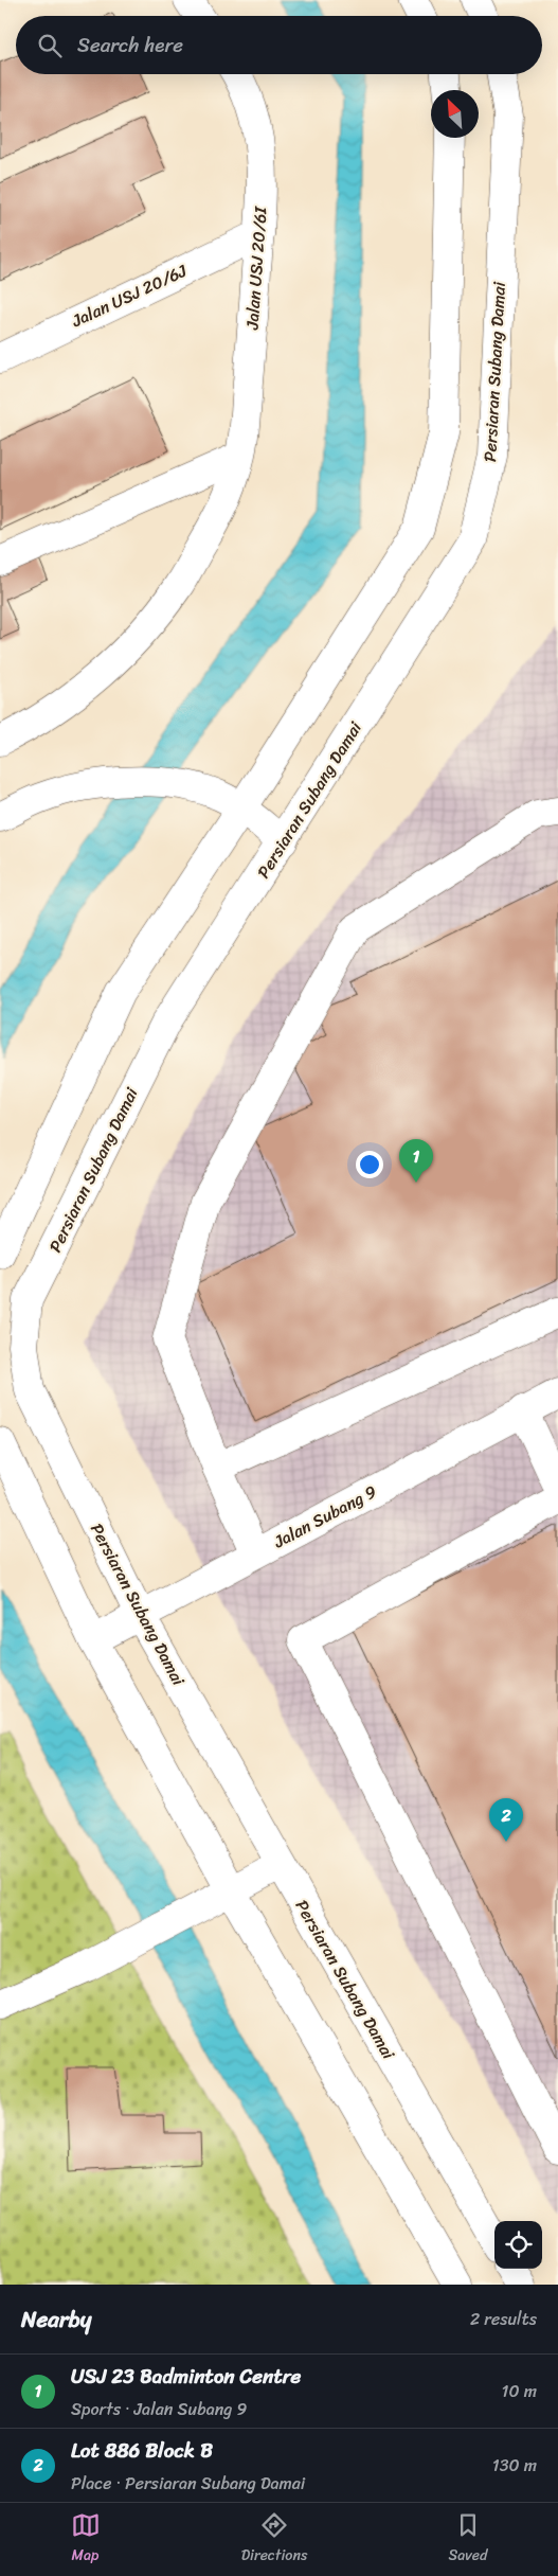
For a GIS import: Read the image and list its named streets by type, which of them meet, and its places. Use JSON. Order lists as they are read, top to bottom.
{
  "streets": {
    "street": [
      "Jalan USJ 20/6I",
      "Jalan USJ 20/6J",
      "Persiaran Subang Damai",
      "Jalan Subang 9"
    ]
  },
  "crossings": [
    ["Jalan USJ 20/6I", "Jalan USJ 20/6J"],
    ["Persiaran Subang Damai", "Jalan Subang 9"]
  ],
  "north": "top left",
  "page": {
    "search": "Search here",
    "pins": ["1", "2"],
    "heading": ["Nearby", "2 results"],
    "list": [
      {
        "mark": "1",
        "name": "USJ 23 Badminton Centre",
        "note": "Sports · Jalan Subang 9",
        "value": "10 m"
      },
      {
        "mark": "2",
        "name": "Lot 886 Block B",
        "note": "Place · Persiaran Subang Damai",
        "value": "130 m"
      }
    ],
    "nav": ["Map", "Directions", "Saved"]
  }
}
